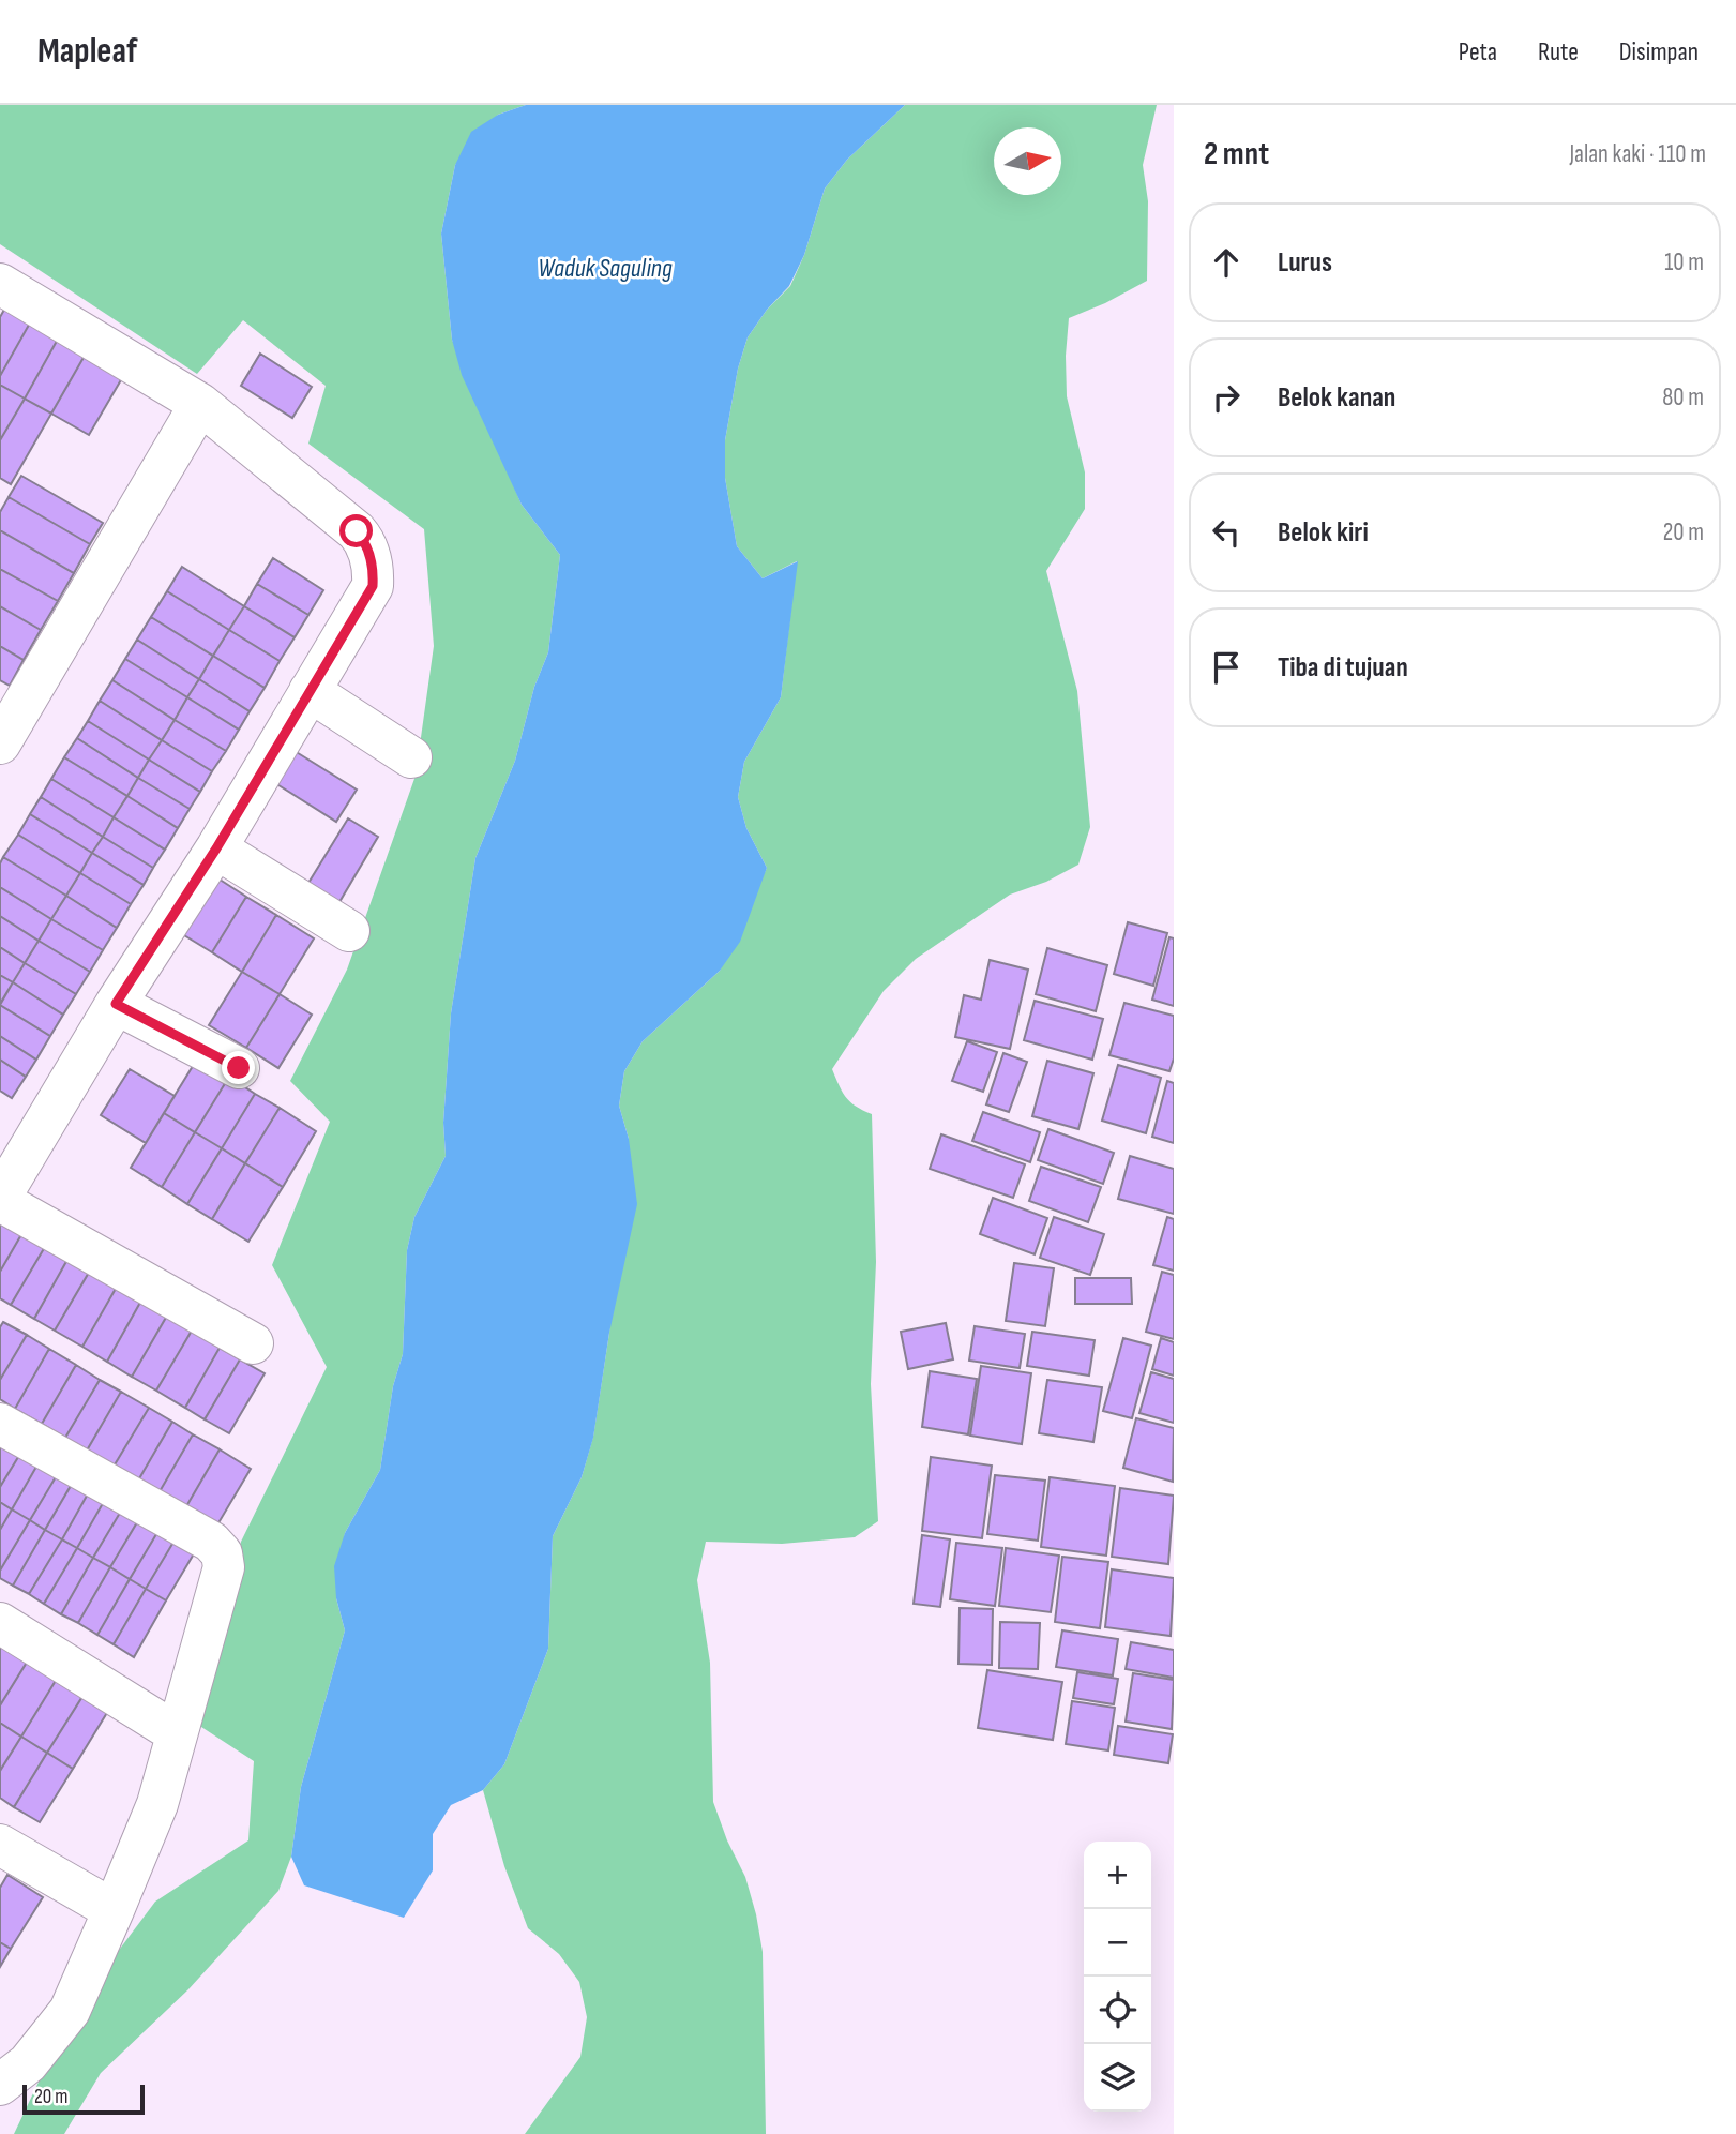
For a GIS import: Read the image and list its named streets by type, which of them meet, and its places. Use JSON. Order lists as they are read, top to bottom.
{
  "water": ["Waduk Saguling"],
  "scale_bar": "20 m",
  "north": "right",
  "page": {
    "header": "Mapleaf",
    "nav": ["Peta", "Rute", "Disimpan"],
    "heading": ["2 mnt", "Jalan kaki · 110 m"],
    "list": [
      ["Lurus", "10 m"],
      ["Belok kanan", "80 m"],
      ["Belok kiri", "20 m"],
      "Tiba di tujuan"
    ],
    "map_buttons": ["+", "−"],
    "scale": "20 m"
  }
}
